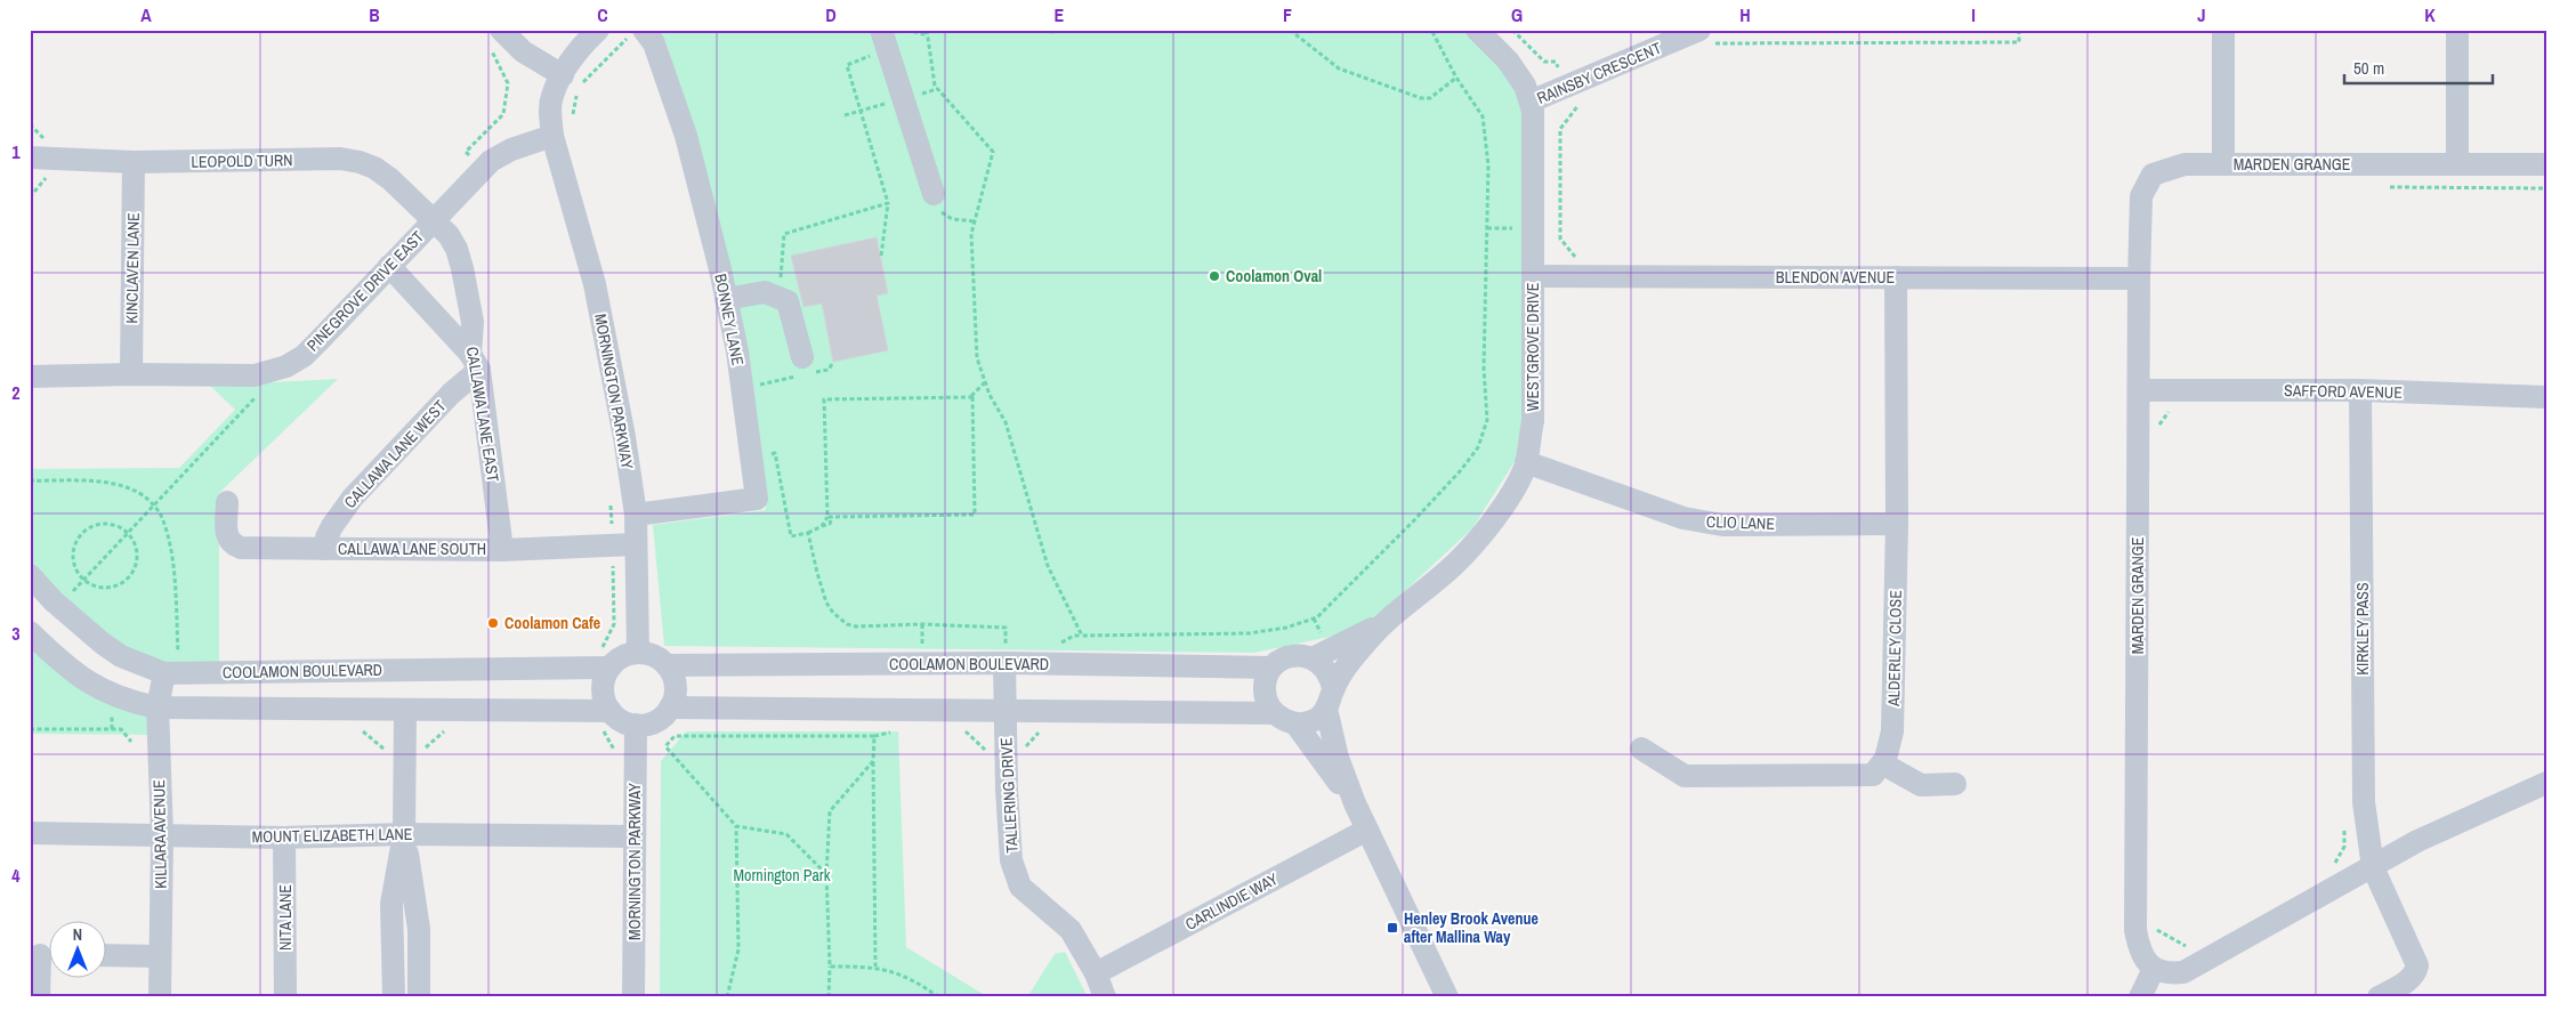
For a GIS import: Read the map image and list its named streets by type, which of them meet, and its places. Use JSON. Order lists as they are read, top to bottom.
{
  "streets": {
    "street": [
      "RAINSBY CRESCENT",
      "LEOPOLD TURN",
      "MARDEN GRANGE",
      "KINCLAVEN LANE",
      "BLENDON AVENUE",
      "PINEGROVE DRIVE EAST",
      "BONNEY LANE",
      "WESTGROVE DRIVE",
      "MORNINGTON PARKWAY",
      "SAFFORD AVENUE",
      "CALLAWA LANE EAST",
      "CALLAWA LANE WEST",
      "CLIO LANE",
      "CALLAWA LANE SOUTH",
      "KIRKLEY PASS",
      "ALDERLEY CLOSE",
      "COOLAMON BOULEVARD",
      "TALLERING DRIVE",
      "KILLARA AVENUE",
      "MOUNT ELIZABETH LANE",
      "CARLINDIE WAY",
      "NITA LANE"
    ]
  },
  "crossings": [
    ["RAINSBY CRESCENT", "WESTGROVE DRIVE"],
    ["LEOPOLD TURN", "KINCLAVEN LANE"],
    ["LEOPOLD TURN", "PINEGROVE DRIVE EAST"],
    ["LEOPOLD TURN", "CALLAWA LANE EAST"],
    ["MARDEN GRANGE", "BLENDON AVENUE"],
    ["MARDEN GRANGE", "SAFFORD AVENUE"],
    ["KINCLAVEN LANE", "PINEGROVE DRIVE EAST"],
    ["BLENDON AVENUE", "WESTGROVE DRIVE"],
    ["BLENDON AVENUE", "ALDERLEY CLOSE"],
    ["PINEGROVE DRIVE EAST", "MORNINGTON PARKWAY"],
    ["PINEGROVE DRIVE EAST", "CALLAWA LANE EAST"],
    ["BONNEY LANE", "MORNINGTON PARKWAY"],
    ["WESTGROVE DRIVE", "CLIO LANE"],
    ["WESTGROVE DRIVE", "COOLAMON BOULEVARD"],
    ["MORNINGTON PARKWAY", "CALLAWA LANE SOUTH"],
    ["MORNINGTON PARKWAY", "COOLAMON BOULEVARD"],
    ["MORNINGTON PARKWAY", "MOUNT ELIZABETH LANE"],
    ["SAFFORD AVENUE", "KIRKLEY PASS"],
    ["CALLAWA LANE EAST", "CALLAWA LANE WEST"],
    ["CALLAWA LANE EAST", "CALLAWA LANE SOUTH"],
    ["CALLAWA LANE WEST", "CALLAWA LANE SOUTH"],
    ["CLIO LANE", "ALDERLEY CLOSE"],
    ["COOLAMON BOULEVARD", "TALLERING DRIVE"],
    ["COOLAMON BOULEVARD", "KILLARA AVENUE"],
    ["TALLERING DRIVE", "CARLINDIE WAY"],
    ["KILLARA AVENUE", "MOUNT ELIZABETH LANE"],
    ["MOUNT ELIZABETH LANE", "NITA LANE"]
  ],
  "parks": ["Mornington Park"],
  "places": {
    "other": ["Coolamon Oval", "Coolamon Cafe"],
    "transit": ["Henley Brook Avenue after Mallina Way"]
  },
  "scale_bar": "50 m",
  "north": "top",
  "grid": {
    "columns": [
      "A",
      "B",
      "C",
      "D",
      "E",
      "F",
      "G",
      "H",
      "I",
      "J",
      "K"
    ],
    "rows": [
      "1",
      "2",
      "3",
      "4"
    ]
  }
}
